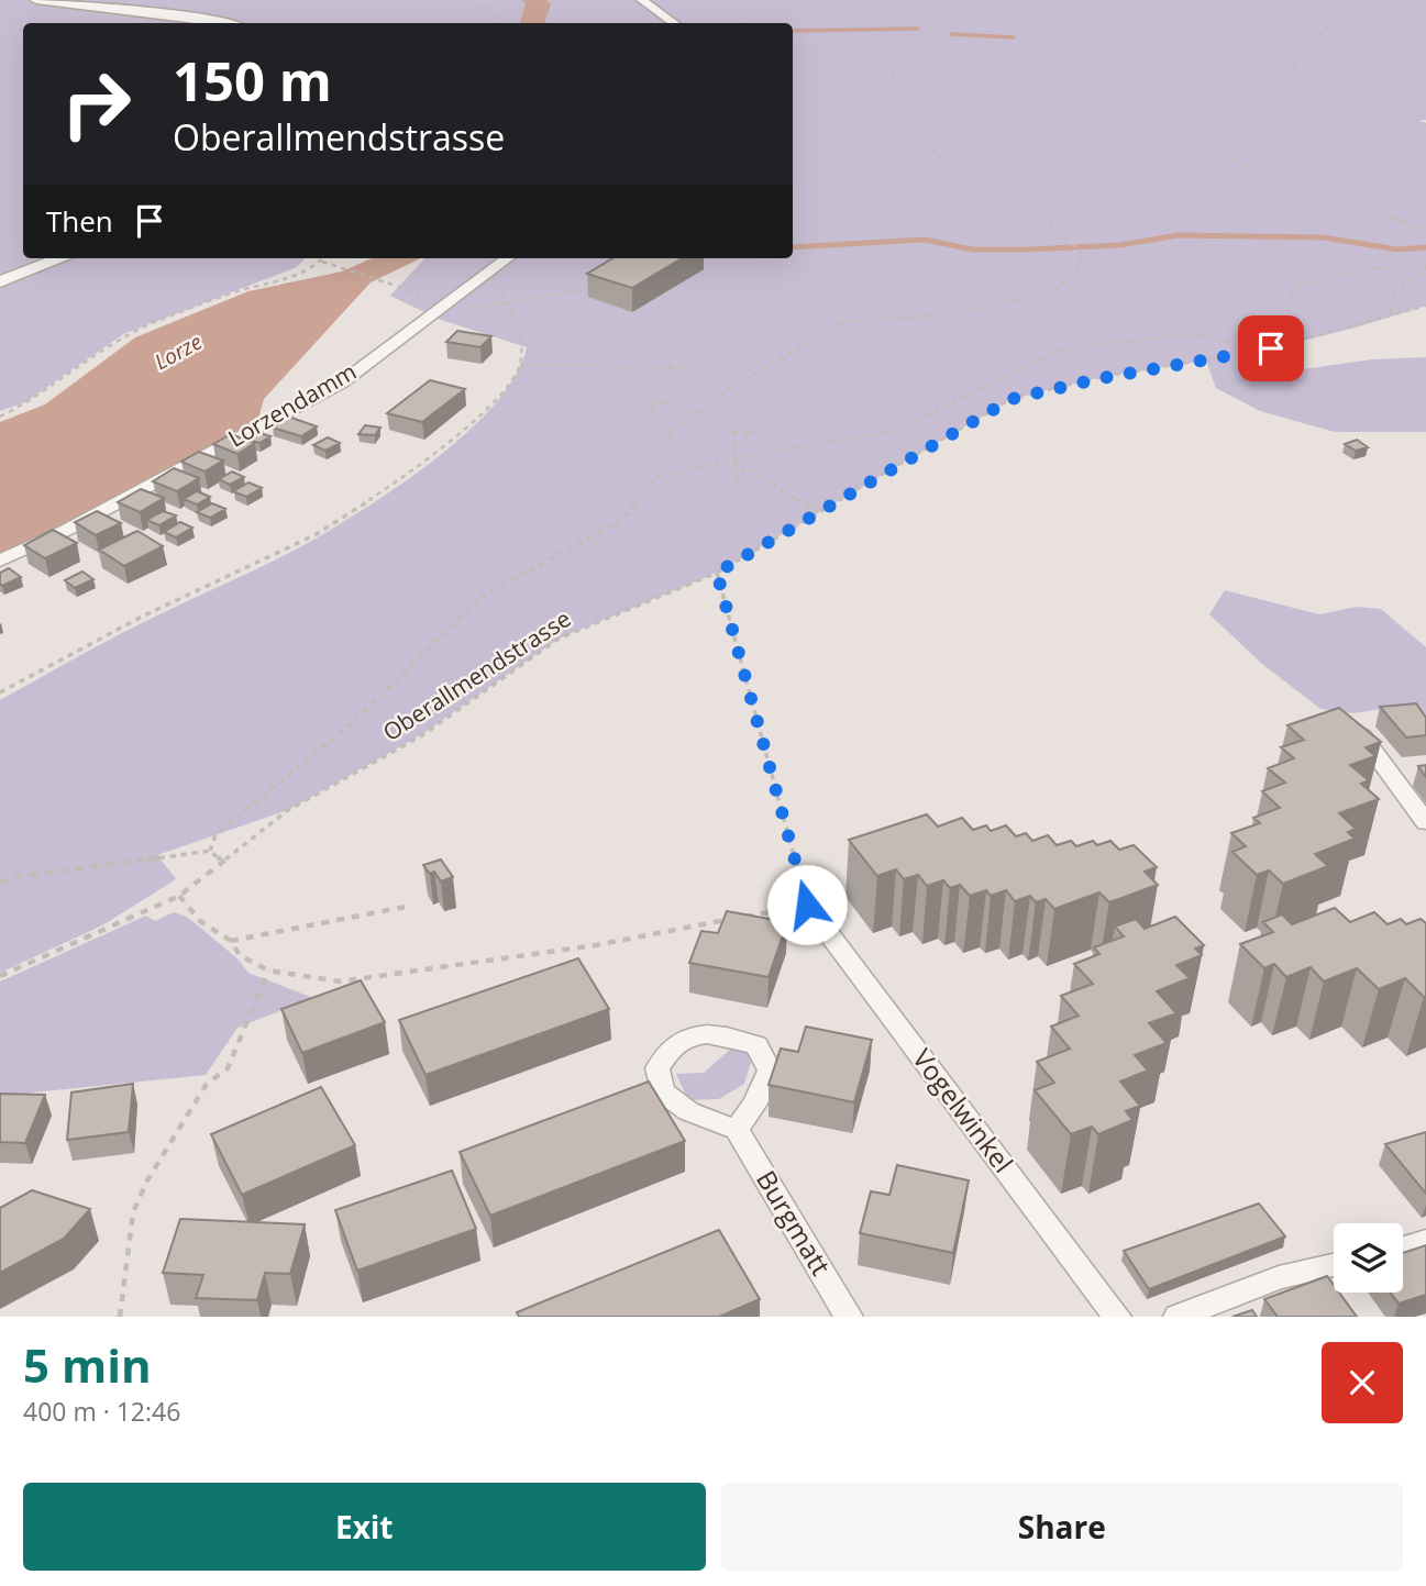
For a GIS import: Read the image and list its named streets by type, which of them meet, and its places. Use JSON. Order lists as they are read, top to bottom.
{
  "streets": {
    "street": ["Lorzendamm", "Vogelwinkel", "Burgmatt"],
    "path": ["Oberallmendstrasse"]
  },
  "water": ["Lorze"],
  "page": {
    "turn": ["150 m", "Oberallmendstrasse"],
    "then": "Then",
    "heading": ["5 min", "400 m · 12:46"],
    "buttons": ["Exit", "Share"]
  }
}
